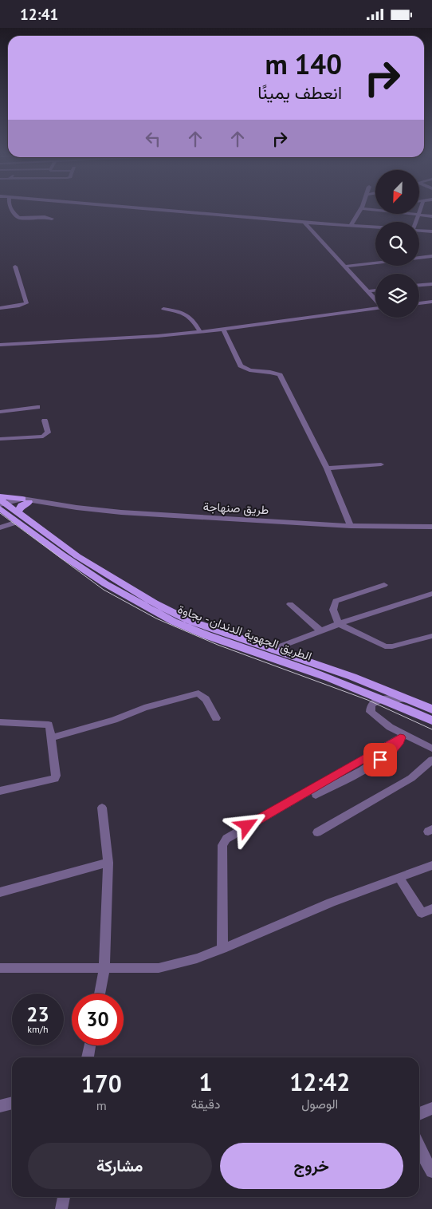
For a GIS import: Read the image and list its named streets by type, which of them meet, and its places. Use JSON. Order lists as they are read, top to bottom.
{
  "streets": {
    "main road": ["الطريق الجهوية الدندان - بجاوة"],
    "street": ["طريق صنهاجة"]
  },
  "crossings": [
    ["طريق صنهاجة", "الطريق الجهوية الدندان - بجاوة"]
  ],
  "north": "bottom left",
  "page": {
    "status": "12:41",
    "turn": ["140 m", "انعطف يمينًا"],
    "speed": "23 km/h",
    "limit": "30",
    "eta": [
      "12:42",
      "الوصول",
      "1",
      "دقيقة",
      "170",
      "m"
    ],
    "buttons": ["خروج", "مشاركة"]
  }
}
